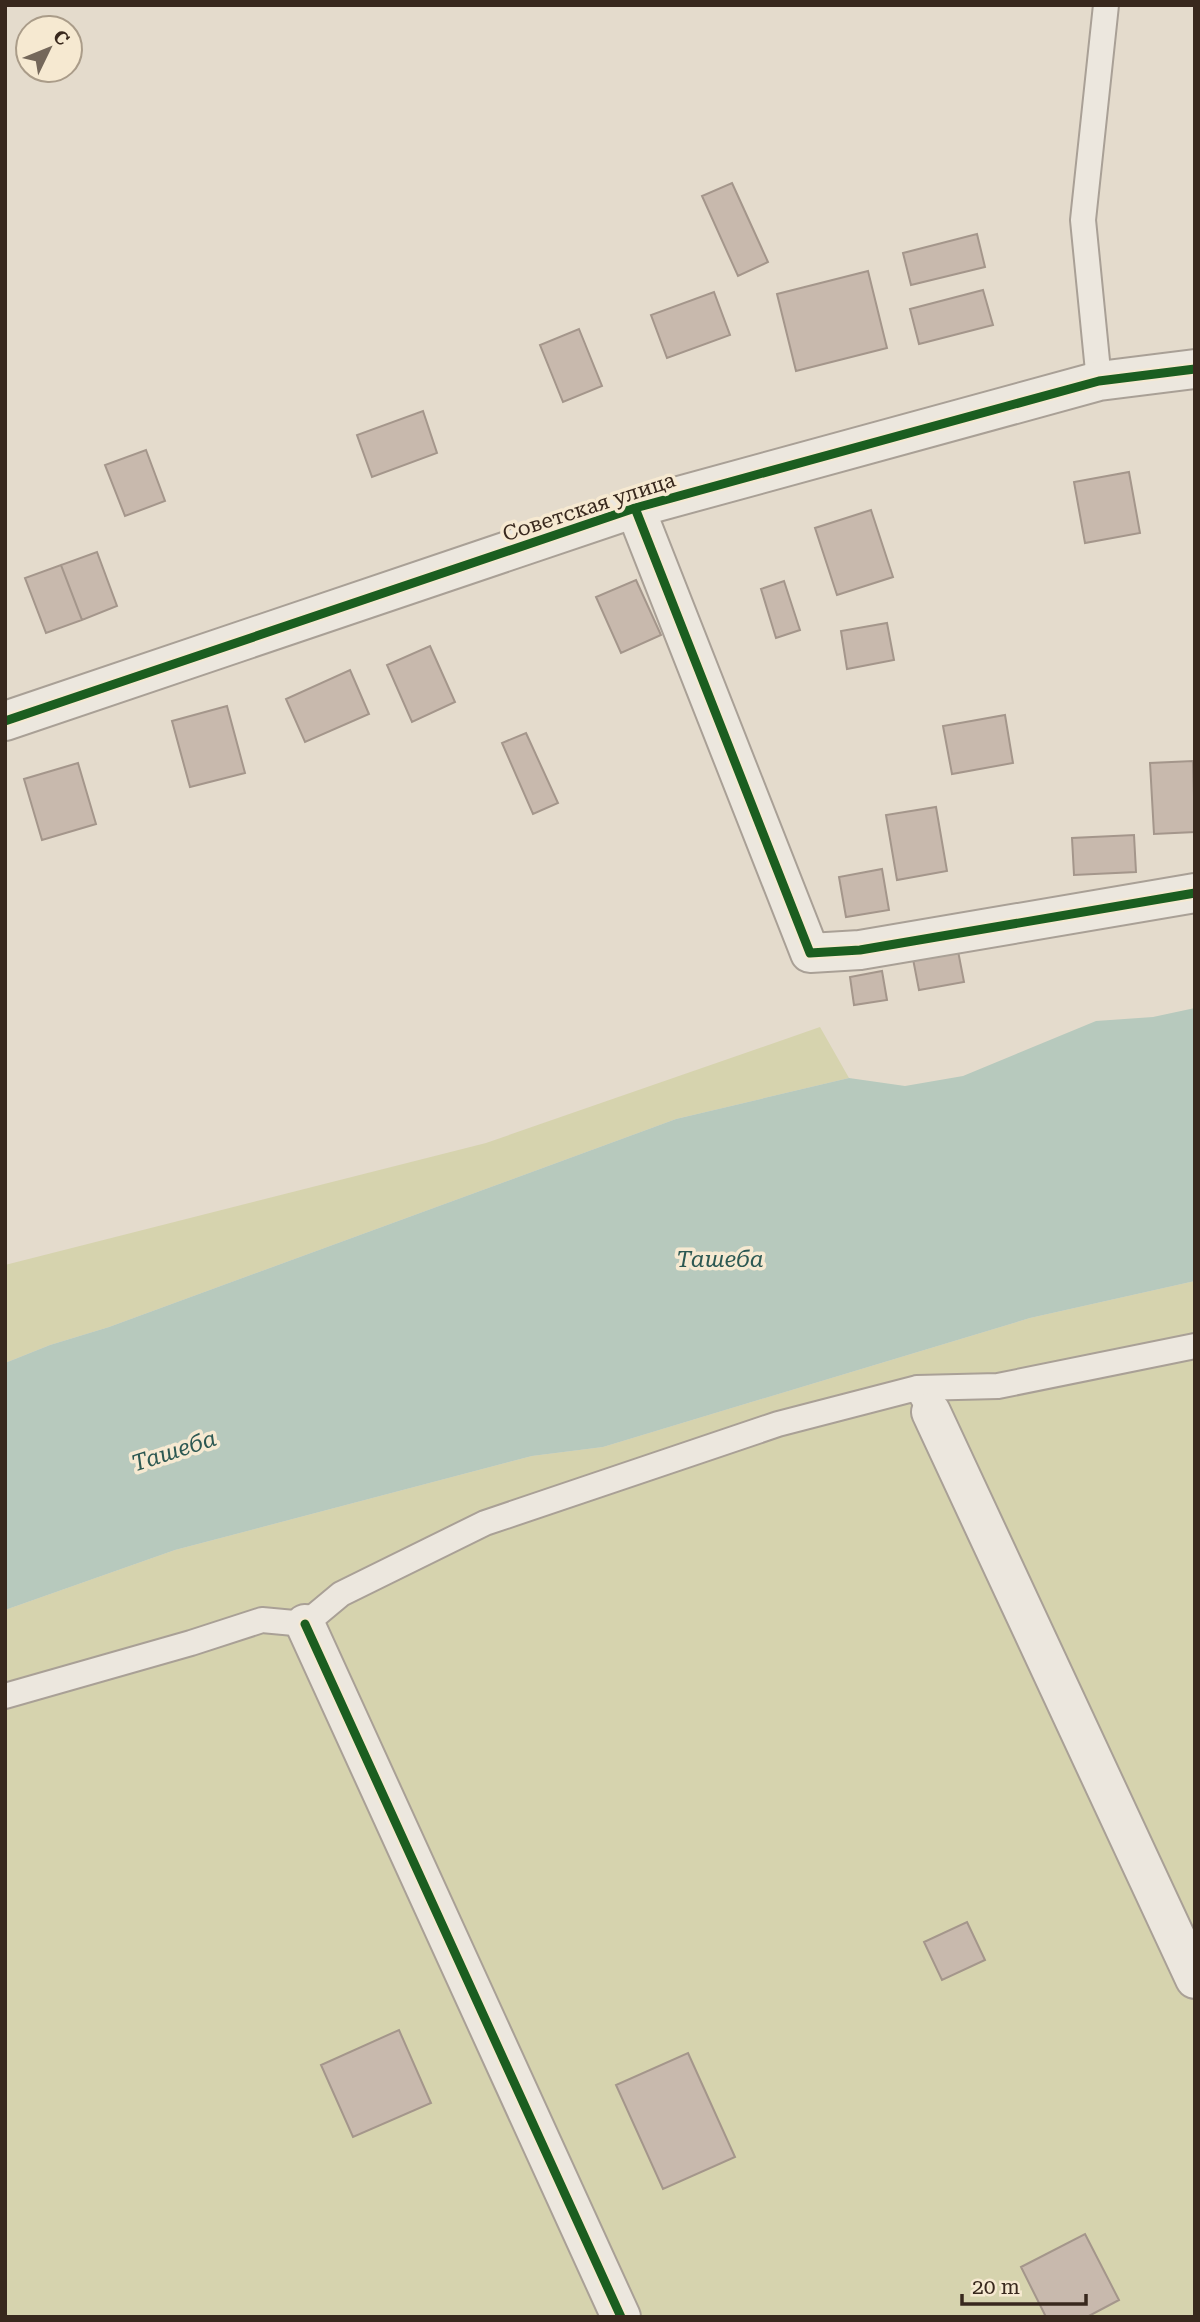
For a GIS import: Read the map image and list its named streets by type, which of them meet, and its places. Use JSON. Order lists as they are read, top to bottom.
{
  "streets": {
    "street": ["Советская улица"]
  },
  "water": ["Ташеба"],
  "scale_bar": "20 m",
  "north": "top right"
}
